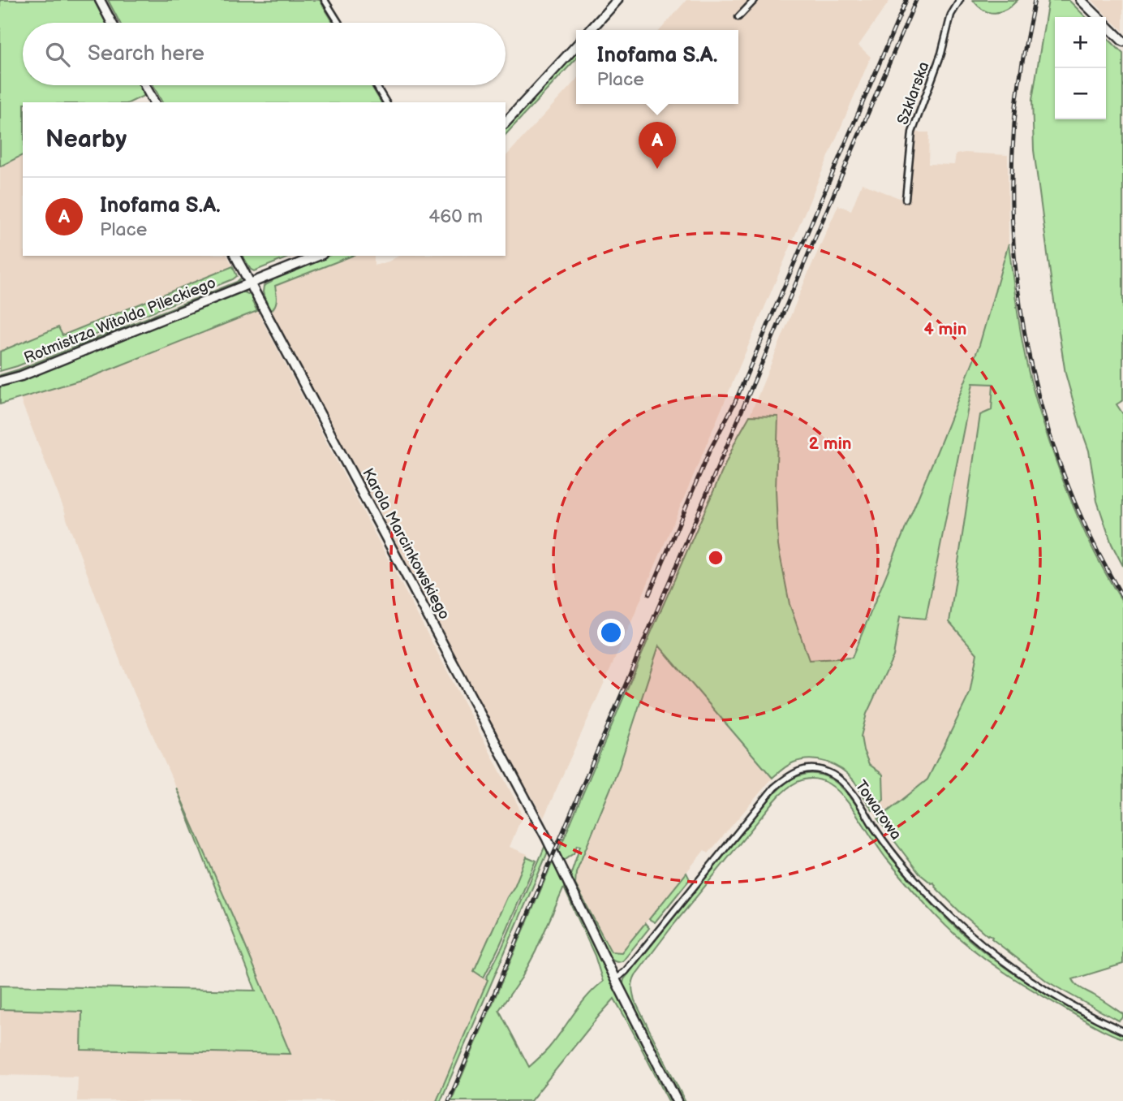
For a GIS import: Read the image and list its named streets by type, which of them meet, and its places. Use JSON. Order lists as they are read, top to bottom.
{
  "streets": {
    "street": [
      "Szklarska",
      "Rotmistrza Witolda Pileckiego",
      "Karola Marcinkowskiego",
      "Towarowa"
    ]
  },
  "crossings": [
    ["Rotmistrza Witolda Pileckiego", "Karola Marcinkowskiego"],
    ["Karola Marcinkowskiego", "Towarowa"]
  ],
  "page": {
    "map_buttons": ["+", "−"],
    "search": "Search here",
    "popup": ["Inofama S.A.", "Place"],
    "heading": "Nearby",
    "pins": "A",
    "list": [
      {
        "mark": "A",
        "name": "Inofama S.A.",
        "note": "Place",
        "value": "460 m"
      }
    ]
  },
  "rings": ["4 min", "2 min"]
}
